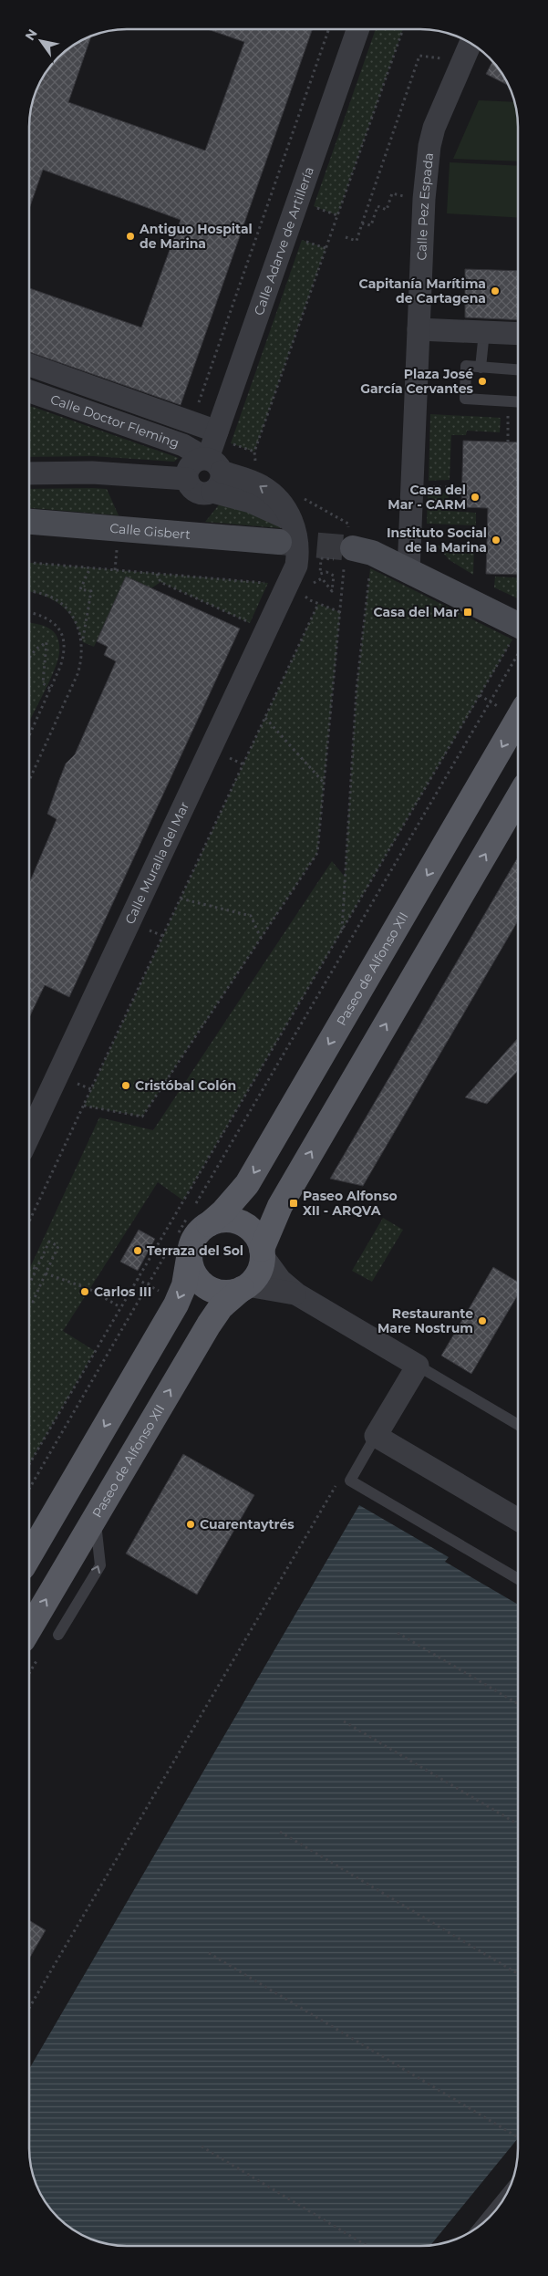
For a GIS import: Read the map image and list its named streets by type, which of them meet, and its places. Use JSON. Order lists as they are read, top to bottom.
{
  "streets": {
    "main road": ["Paseo de Alfonso XII"],
    "street": [
      "Calle Pez Espada",
      "Calle Adarve de Artillería",
      "Calle Doctor Fleming",
      "Calle Gisbert",
      "Calle Muralla del Mar"
    ]
  },
  "crossings": [
    ["Calle Adarve de Artillería", "Calle Doctor Fleming"],
    ["Calle Doctor Fleming", "Calle Muralla del Mar"]
  ],
  "places": {
    "other": [
      "Antiguo Hospital de Marina",
      "Capitanía Marítima de Cartagena",
      "Plaza José García Cervantes",
      "Casa del Mar - CARM",
      "Instituto Social de la Marina",
      "Cristóbal Colón",
      "Terraza del Sol",
      "Carlos III",
      "Restaurante Mare Nostrum",
      "Cuarentaytrés"
    ],
    "transit": ["Casa del Mar", "Paseo Alfonso XII - ARQVA"]
  },
  "north": "top left"
}
